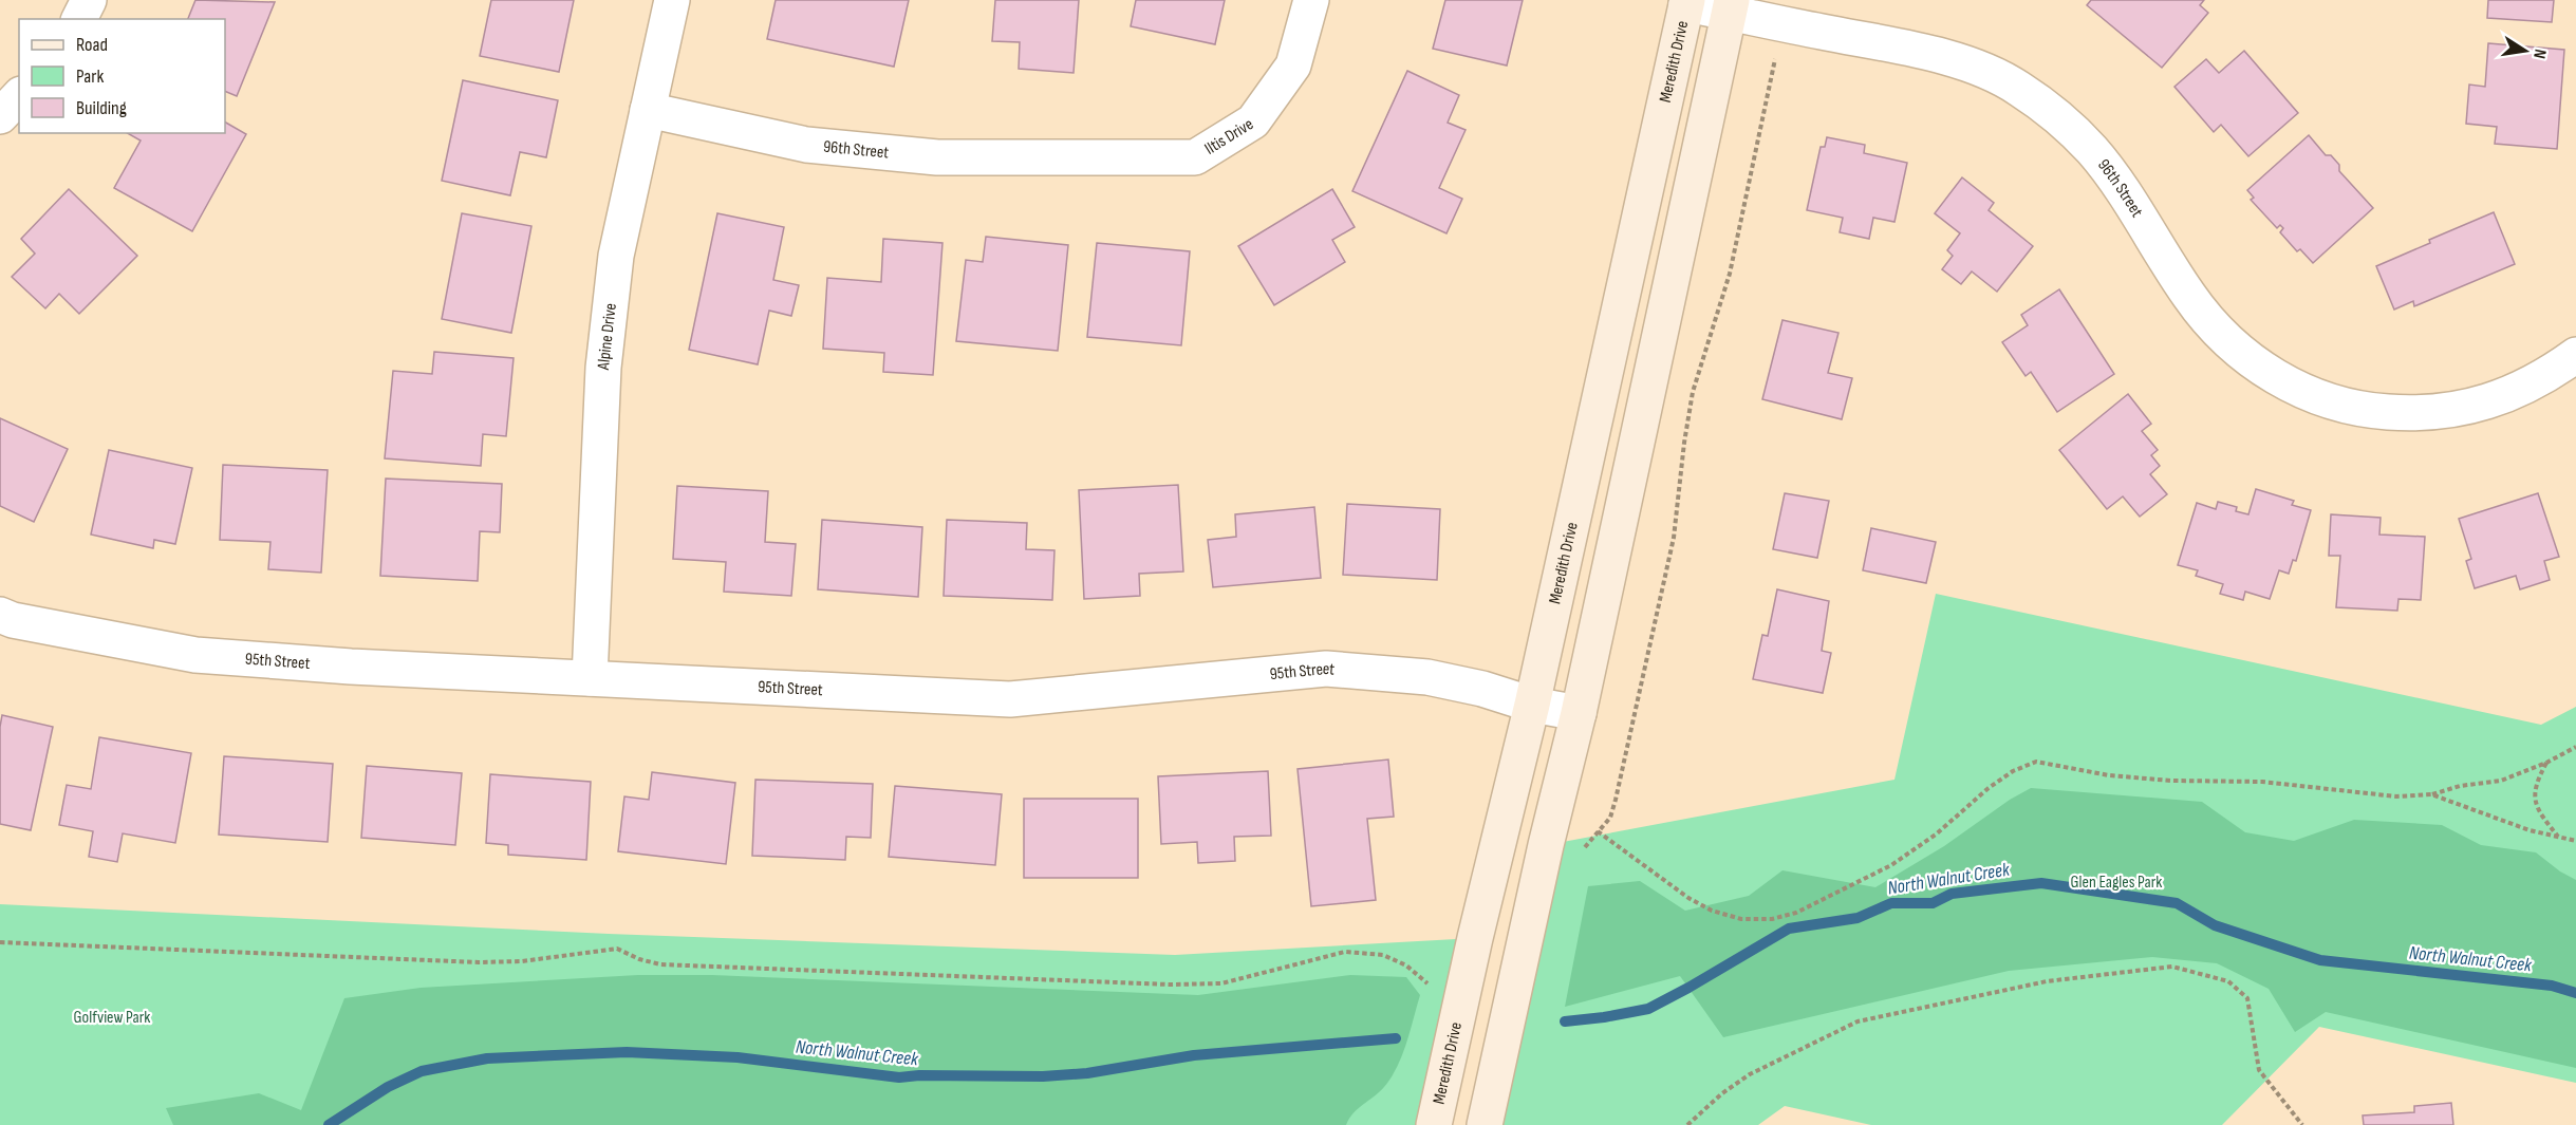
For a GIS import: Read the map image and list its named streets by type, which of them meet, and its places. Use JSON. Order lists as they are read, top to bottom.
{
  "streets": {
    "main road": ["Meredith Drive"],
    "street": [
      "Iltis Drive",
      "96th Street",
      "Alpine Drive",
      "95th Street"
    ]
  },
  "crossings": [
    ["Meredith Drive", "96th Street"],
    ["Meredith Drive", "95th Street"],
    ["Iltis Drive", "96th Street"],
    ["96th Street", "Alpine Drive"],
    ["Alpine Drive", "95th Street"]
  ],
  "water": ["North Walnut Creek"],
  "parks": ["Glen Eagles Park", "Golfview Park"],
  "legend": ["Road", "Park", "Building"],
  "north": "right"
}
